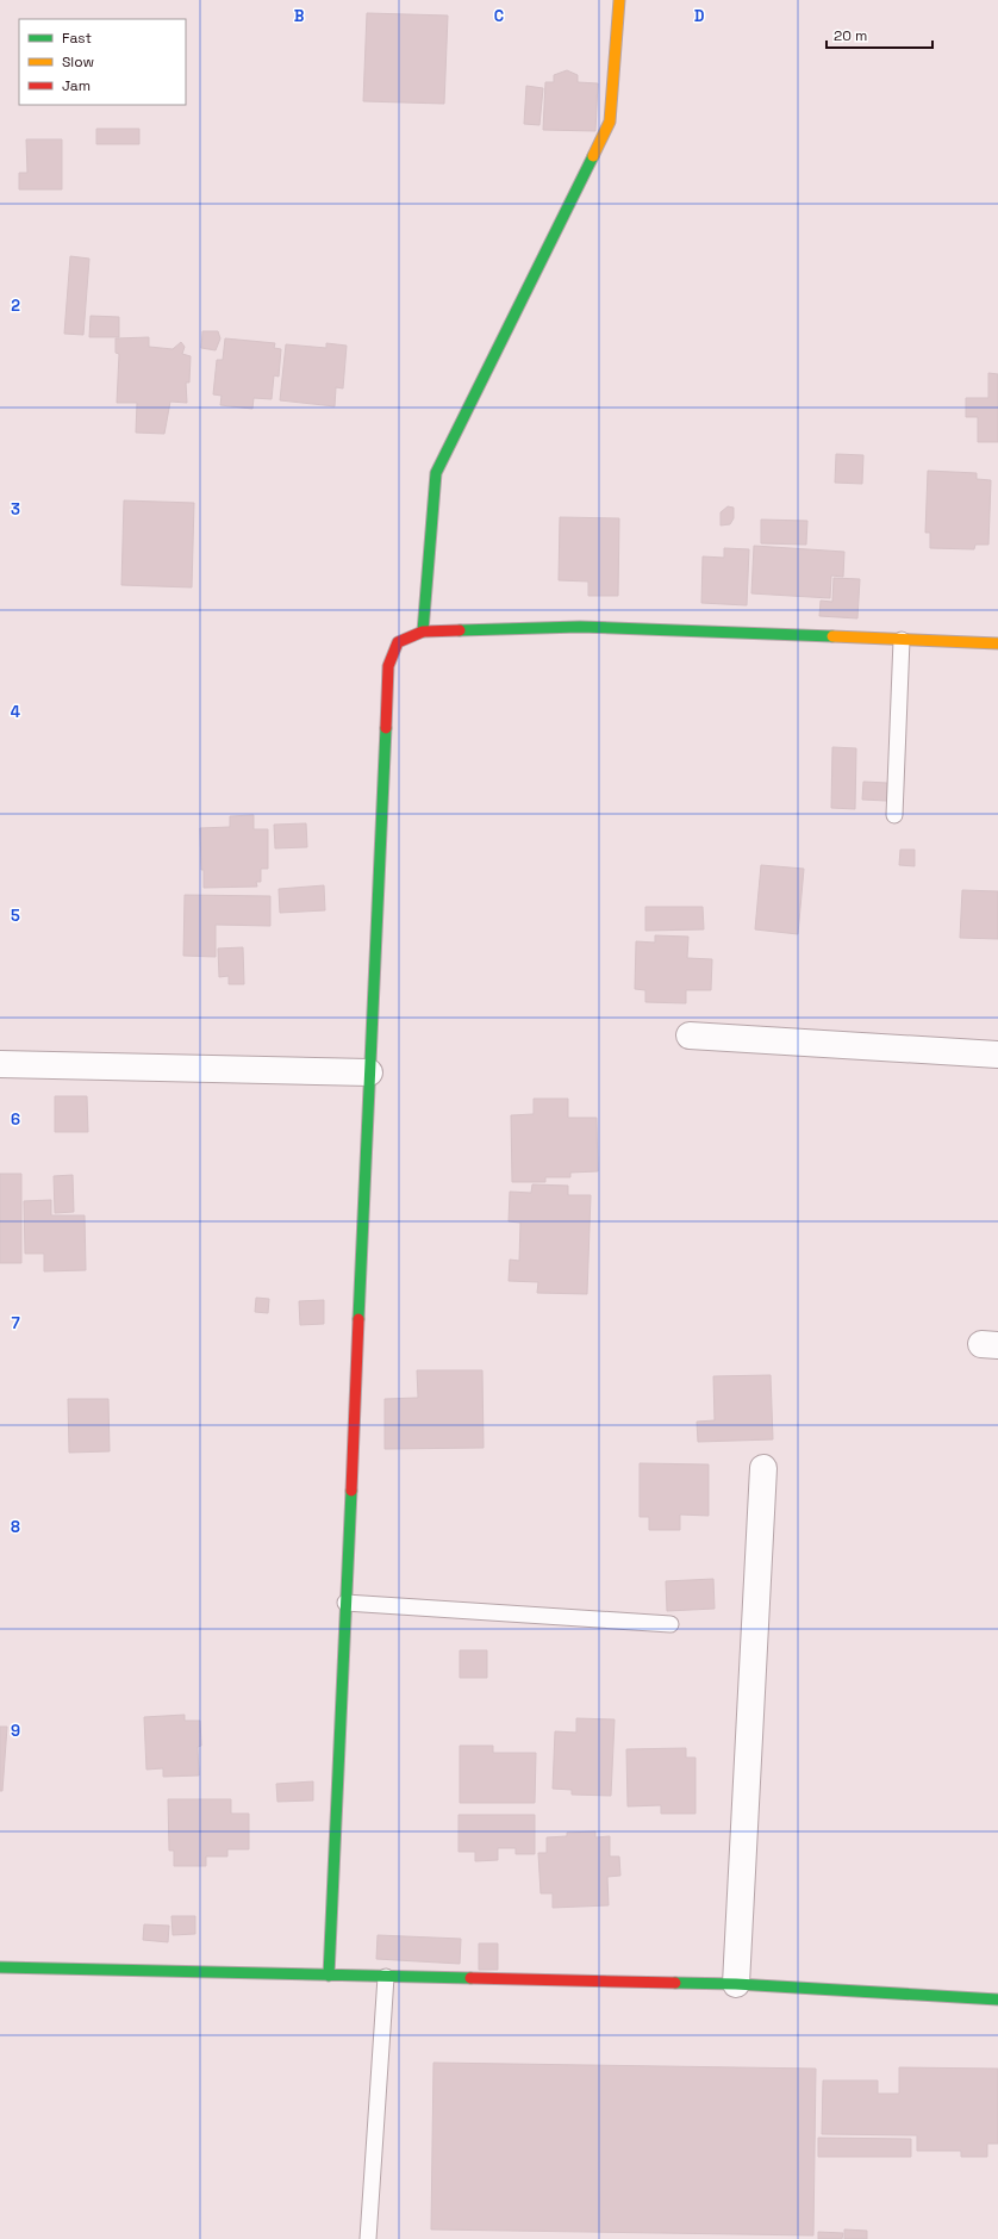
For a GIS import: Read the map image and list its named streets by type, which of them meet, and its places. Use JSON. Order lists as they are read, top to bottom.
{
  "legend": ["Fast", "Slow", "Jam"],
  "scale_bar": "20 m",
  "grid": {
    "columns": ["B", "C", "D"],
    "rows": [
      "2",
      "3",
      "4",
      "5",
      "6",
      "7",
      "8",
      "9"
    ]
  }
}
